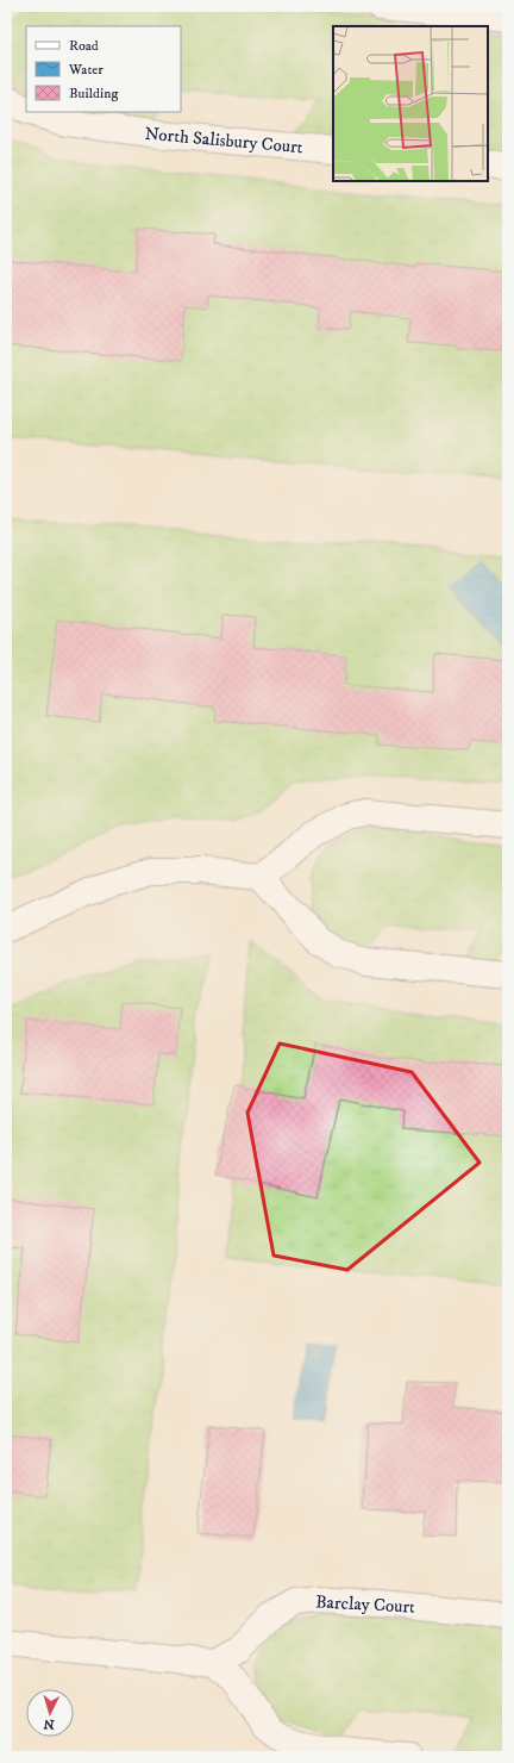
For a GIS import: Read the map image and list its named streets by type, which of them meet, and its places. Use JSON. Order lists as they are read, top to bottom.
{
  "streets": {
    "street": ["North Salisbury Court", "Barclay Court"]
  },
  "legend": ["Road", "Water", "Building"],
  "north": "bottom"
}
